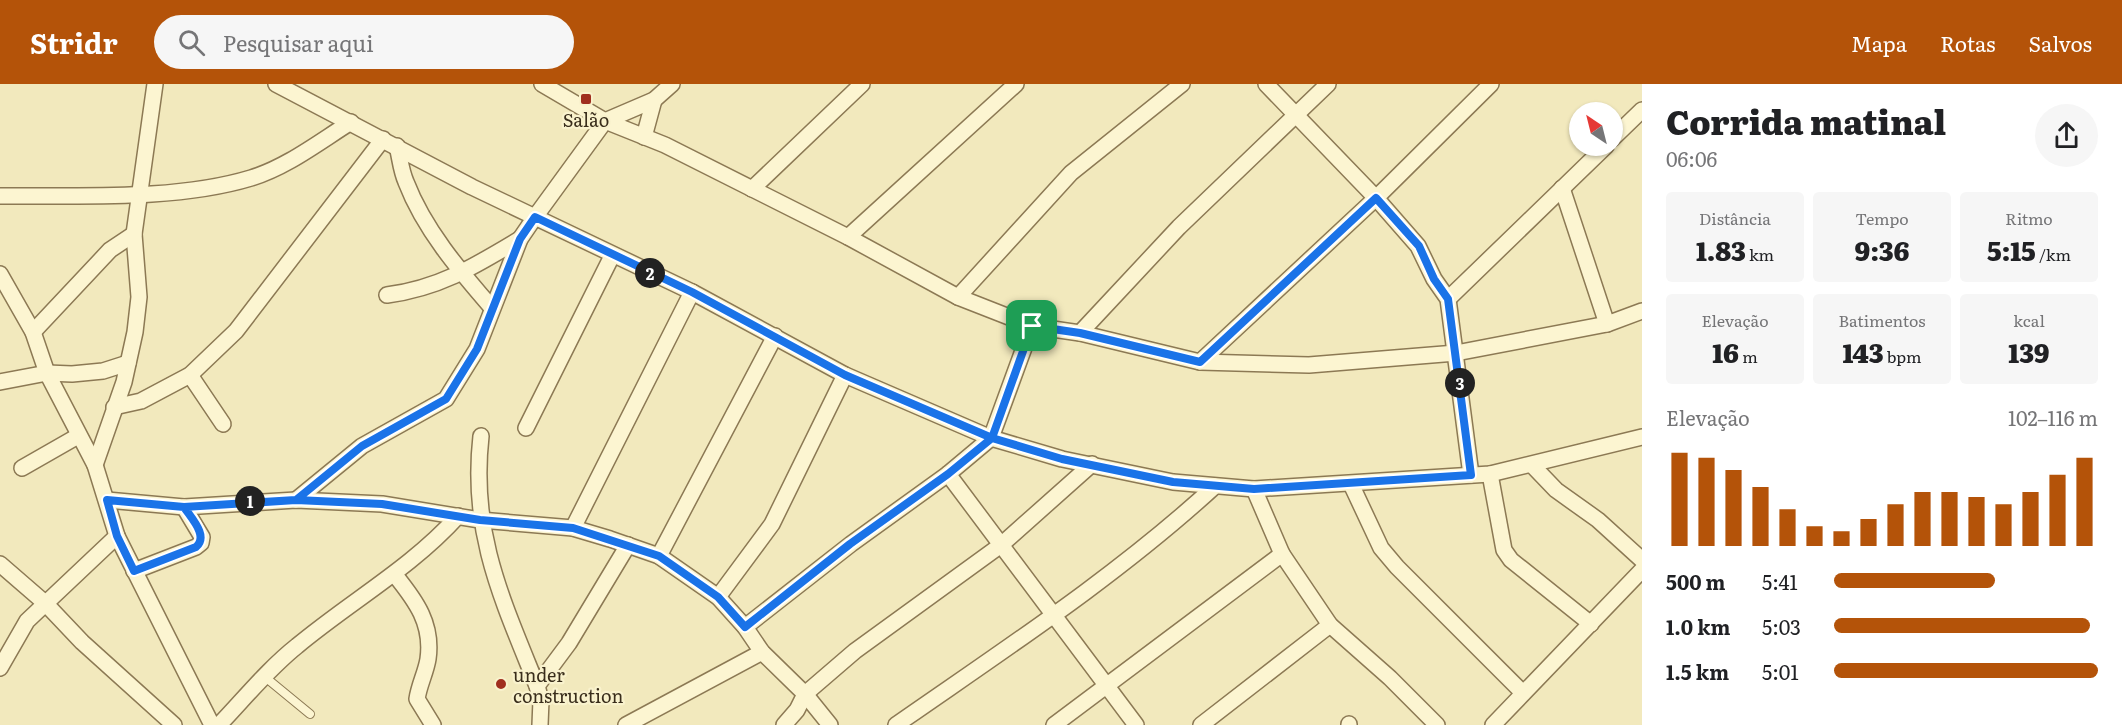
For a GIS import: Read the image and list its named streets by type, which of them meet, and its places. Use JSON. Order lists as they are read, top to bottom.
{
  "places": {
    "transit": ["Salão"],
    "other": ["under construction"]
  },
  "north": "top left",
  "page": {
    "header": "Stridr",
    "search": "Pesquisar aqui",
    "nav": ["Mapa", "Rotas", "Salvos"],
    "heading": ["Corrida matinal", "06:06"],
    "stats": [
      ["Distância", "1.83 km"],
      ["Tempo", "9:36"],
      ["Ritmo", "5:15 /km"],
      ["Elevação", "16 m"],
      ["Batimentos", "143 bpm"],
      ["kcal", "139"]
    ],
    "pins": ["2", "3", "1"],
    "chart": ["Elevação", "102–116 m"],
    "list": [
      {
        "name": "500 m",
        "note": "5:41"
      },
      {
        "name": "1.0 km",
        "note": "5:03"
      },
      {
        "name": "1.5 km",
        "note": "5:01"
      }
    ]
  }
}
